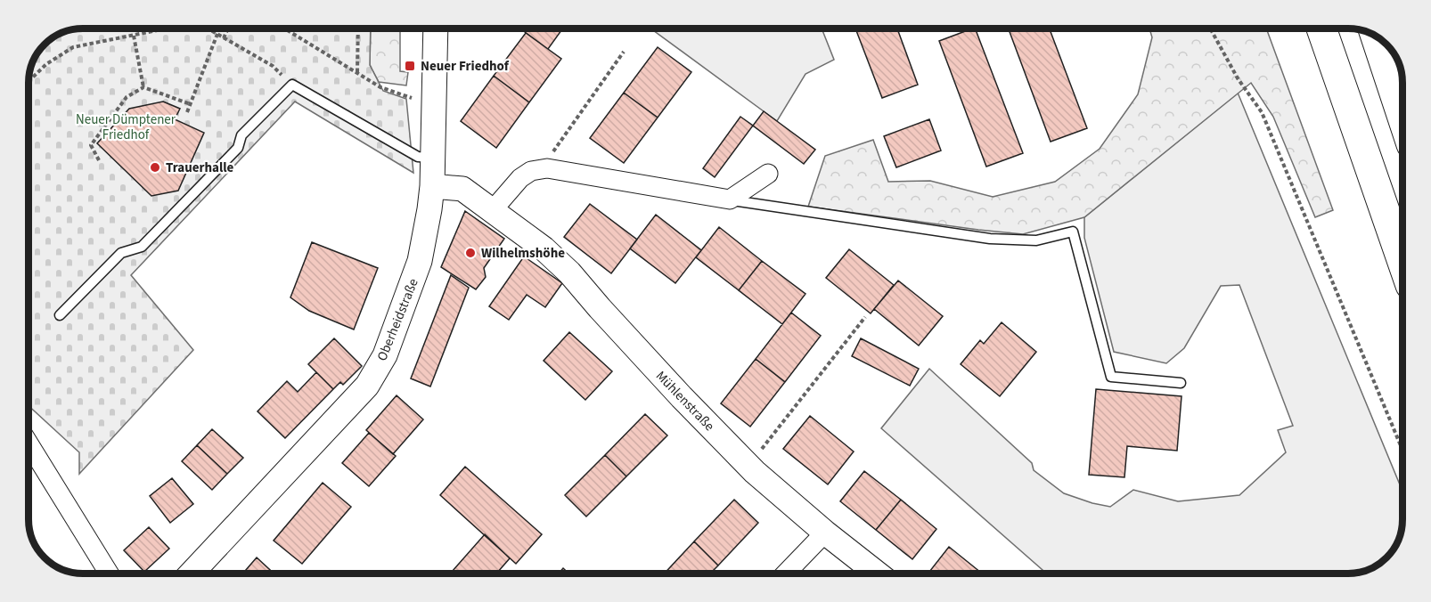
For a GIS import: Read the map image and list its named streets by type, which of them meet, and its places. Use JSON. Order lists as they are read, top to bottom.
{
  "streets": {
    "street": ["Oberheidstraße", "Mühlenstraße"]
  },
  "crossings": [
    ["Oberheidstraße", "Mühlenstraße"]
  ],
  "parks": ["Neuer Dümptener Friedhof"],
  "places": {
    "transit": ["Neuer Friedhof"],
    "other": ["Trauerhalle", "Wilhelmshöhe"]
  }
}
